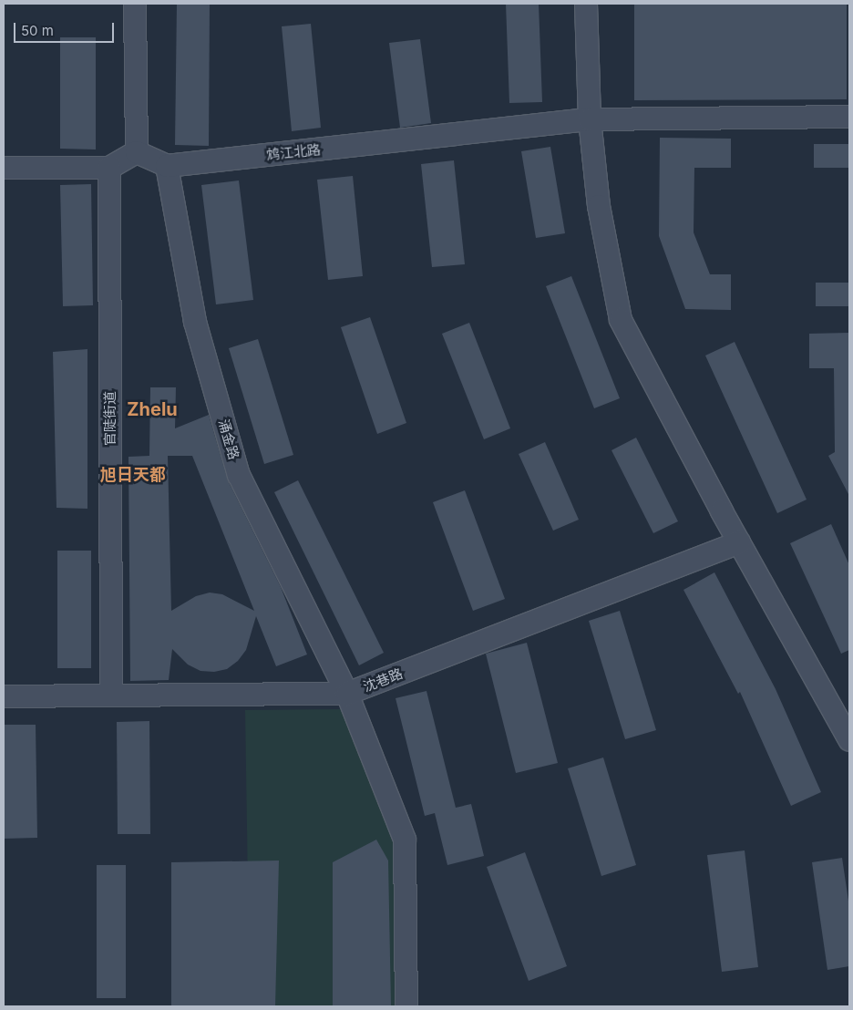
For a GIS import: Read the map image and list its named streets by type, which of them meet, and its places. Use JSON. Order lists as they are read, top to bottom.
{
  "streets": {
    "street": [
      "鸩江北路",
      "官陡街道",
      "涌金路",
      "沈巷路"
    ]
  },
  "crossings": [
    ["鸩江北路", "涌金路"],
    ["官陡街道", "沈巷路"],
    ["涌金路", "沈巷路"]
  ],
  "districts": ["Zhelu", "旭日天都"],
  "scale_bar": "50 m"
}
